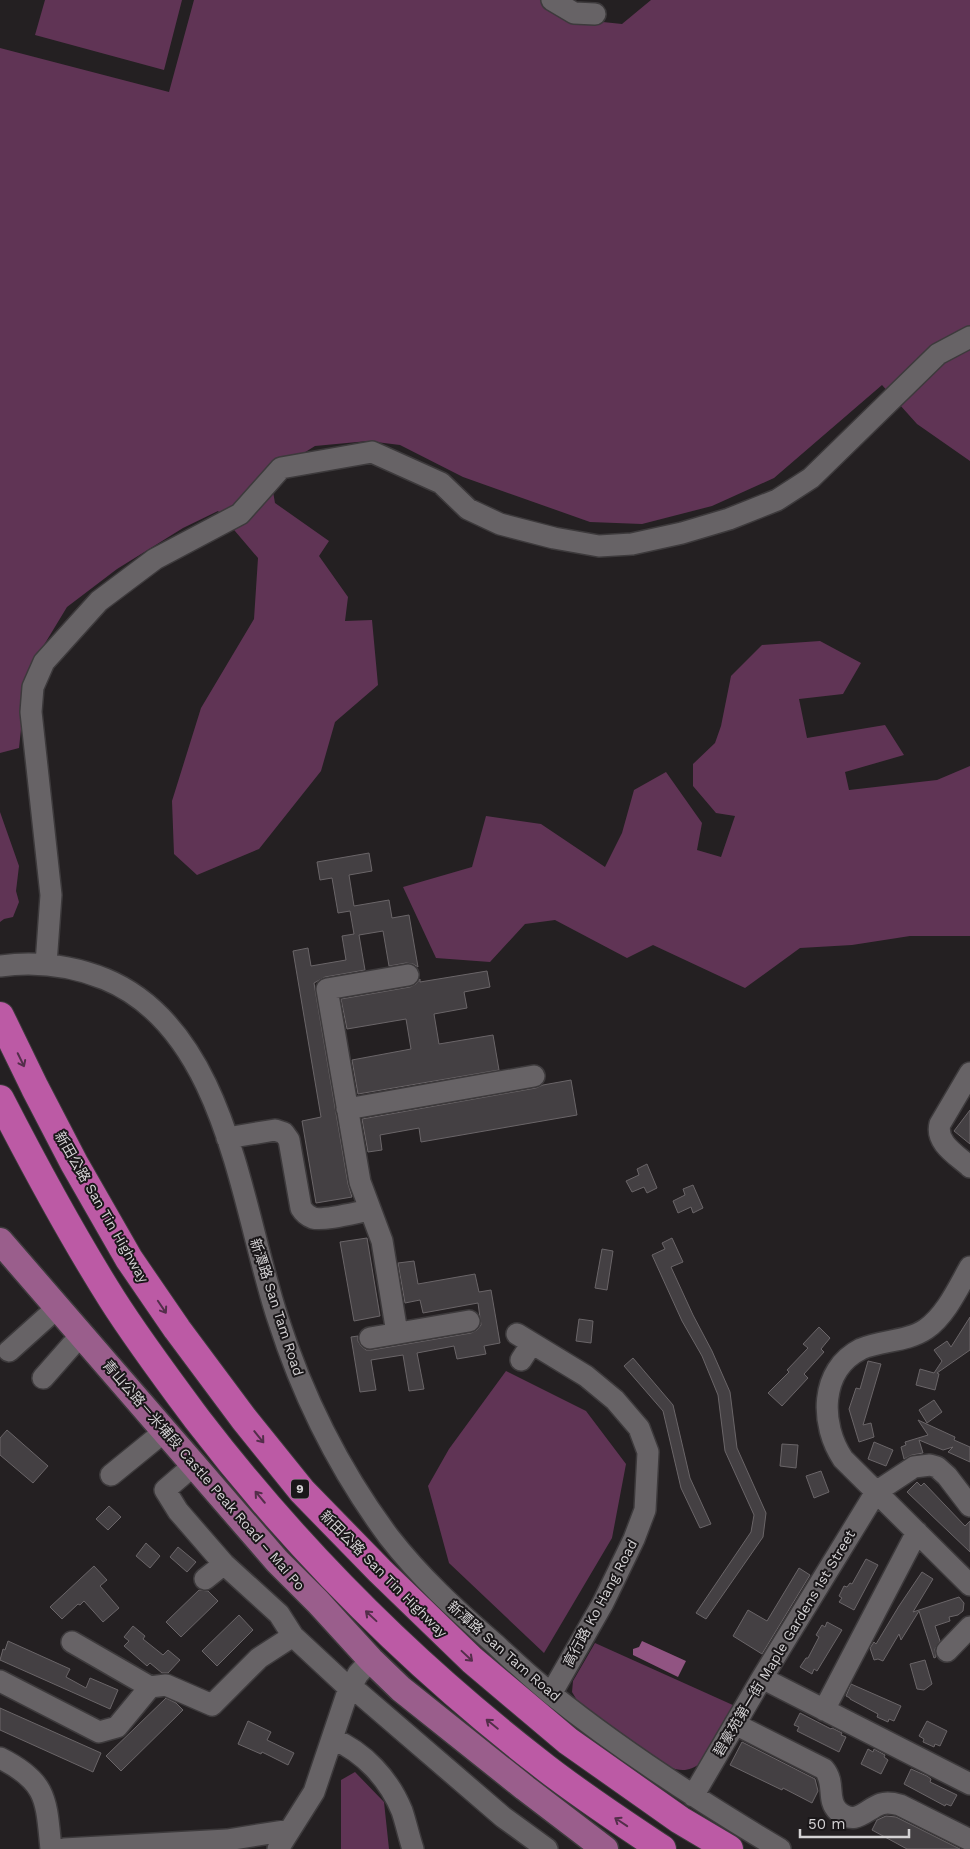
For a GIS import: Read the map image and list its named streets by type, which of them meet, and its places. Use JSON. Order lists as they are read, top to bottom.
{
  "streets": {
    "highway": ["新田公路 San Tin Highway", "9"],
    "main road": ["青山公路－米埔段 Castle Peak Road – Mai Po"],
    "street": ["新潭路 San Tam Road", "高行路 Ko Hang Road", "碧豪苑第一街 Maple Gardens 1st Street"]
  },
  "crossings": [
    ["新潭路 San Tam Road", "高行路 Ko Hang Road"],
    ["新潭路 San Tam Road", "碧豪苑第一街 Maple Gardens 1st Street"]
  ],
  "scale_bar": "50 m"
}
